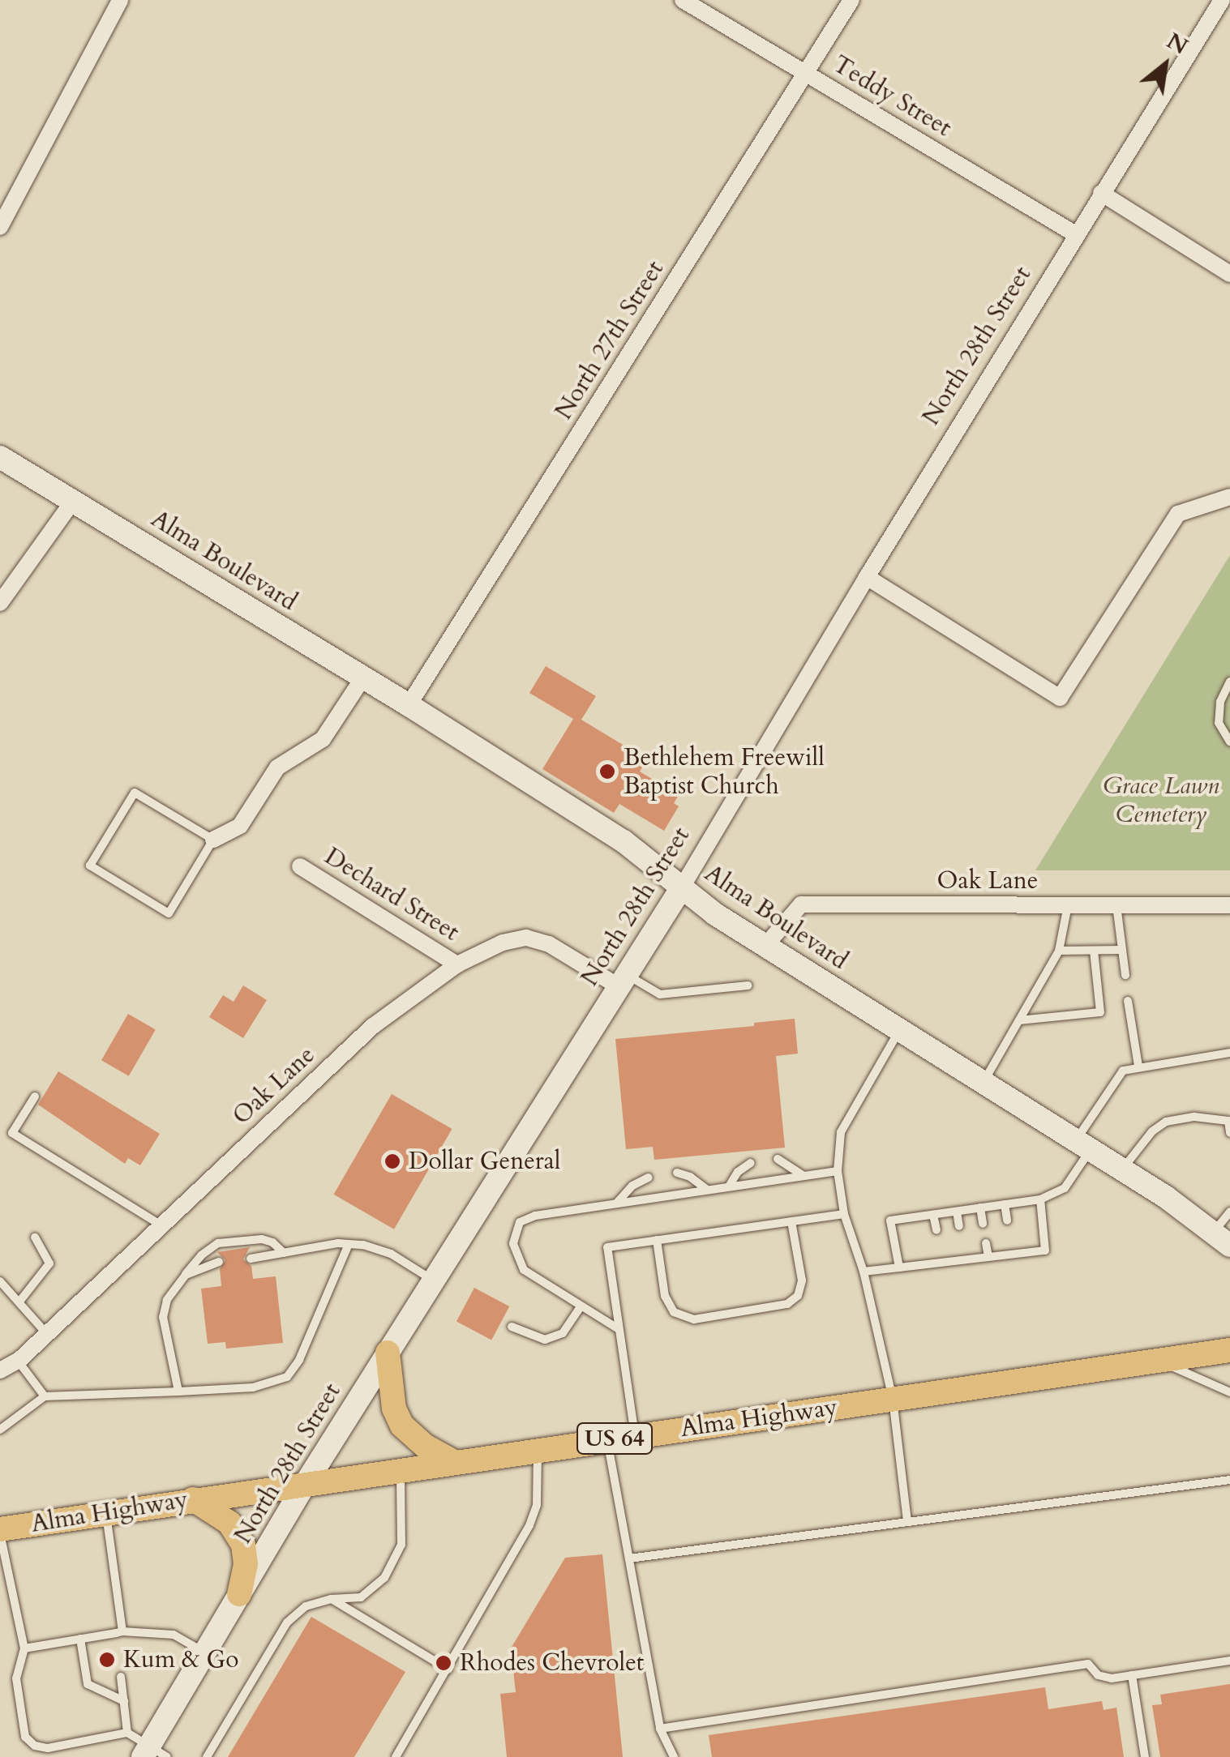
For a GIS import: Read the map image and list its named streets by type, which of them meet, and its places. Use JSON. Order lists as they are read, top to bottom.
{
  "streets": {
    "main road": ["Alma Highway", "US 64"],
    "street": [
      "Teddy Street",
      "North 27th Street",
      "North 28th Street",
      "Alma Boulevard",
      "Oak Lane",
      "Dechard Street"
    ]
  },
  "crossings": [
    ["Teddy Street", "North 27th Street"],
    ["Teddy Street", "North 28th Street"],
    ["North 27th Street", "Alma Boulevard"],
    ["North 28th Street", "Alma Boulevard"],
    ["North 28th Street", "Oak Lane"],
    ["North 28th Street", "Alma Highway"],
    ["Alma Boulevard", "Oak Lane"],
    ["Oak Lane", "Dechard Street"]
  ],
  "parks": ["Grace Lawn Cemetery"],
  "places": [
    "Bethlehem Freewill Baptist Church",
    "Dollar General",
    "Kum & Go",
    "Rhodes Chevrolet"
  ],
  "north": "top right"
}
